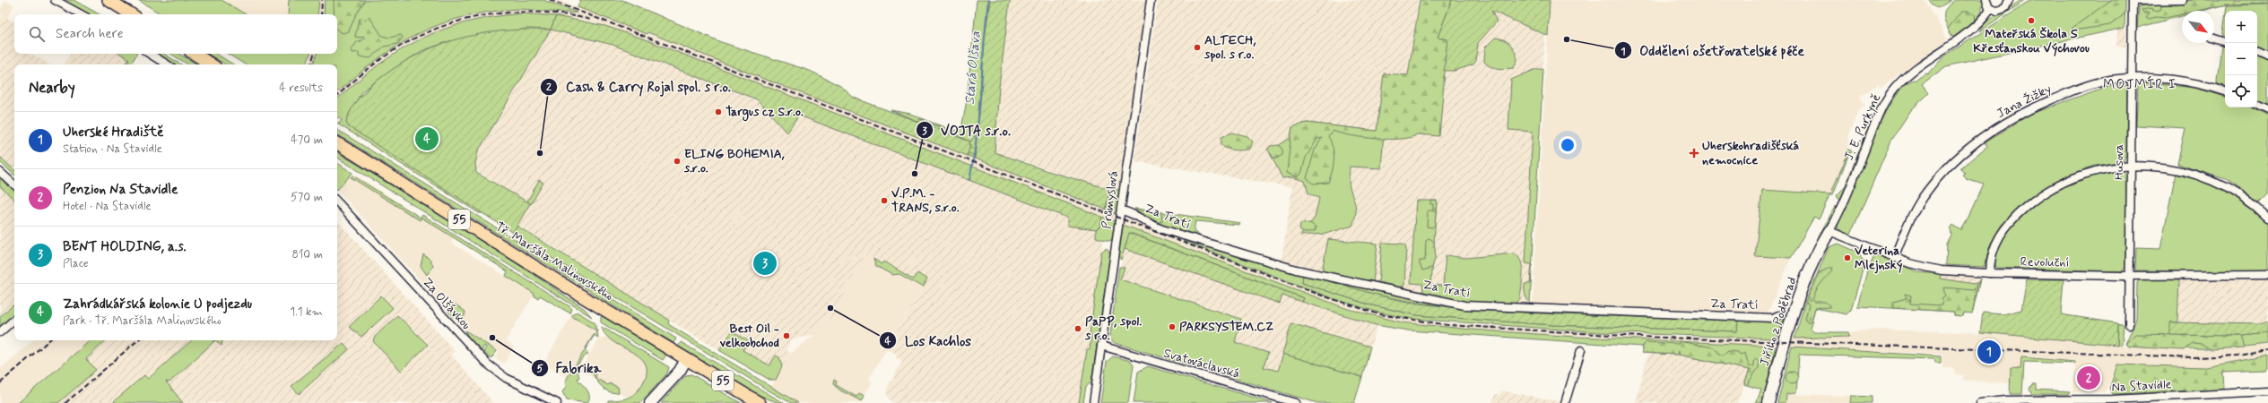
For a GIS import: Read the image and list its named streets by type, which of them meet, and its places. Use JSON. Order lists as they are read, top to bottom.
{
  "streets": {
    "main road": ["55", "Tř. Maršála Malinovského"],
    "street": [
      "Jana Žižky",
      "J. E. Purkyně",
      "Husova",
      "Průmyslová",
      "Za Tratí",
      "Revoluční",
      "Za Olšávkou",
      "Jiřího z Poděbrad",
      "Svatováclavská",
      "Na Stavidle"
    ]
  },
  "crossings": [
    ["Jana Žižky", "Husova"],
    ["Jana Žižky", "Revoluční"],
    ["J. E. Purkyně", "Revoluční"],
    ["J. E. Purkyně", "Jiřího z Poděbrad"],
    ["Husova", "Revoluční"],
    ["Průmyslová", "Za Tratí"],
    ["Průmyslová", "Svatováclavská"],
    ["Revoluční", "Jiřího z Poděbrad"]
  ],
  "districts": ["MOJMÍR I"],
  "water": ["Stará Olšava"],
  "places": {
    "other": [
      "Mateřská Škola S Křesťanskou Výchovou",
      "Oddělení ošetřovatelské péče",
      "ALTECH, spol. s r.o.",
      "Targus cz S.r.o.",
      "Cash & Carry Rojal spol. s r.o.",
      "ELING BOHEMIA, s.r.o.",
      "VOJTA s.r.o.",
      "V.P.M. - TRANS, s.r.o.",
      "Veterina Mlejnský",
      "Los Kachlos",
      "PARKSYSTEM.CZ",
      "PaPP, spol. s r.o.",
      "Best Oil - velkoobchod",
      "Fabrika"
    ],
    "health": ["Uherskohradišťská nemocnice"]
  },
  "north": "bottom right",
  "page": {
    "map_buttons": ["+", "−"],
    "search": "Search here",
    "heading": ["Nearby", "4 results"],
    "list": [
      {
        "mark": "1",
        "name": "Uherské Hradiště",
        "note": "Station · Na Stavidle",
        "value": "470 m"
      },
      {
        "mark": "2",
        "name": "Penzion Na Stavidle",
        "note": "Hotel · Na Stavidle",
        "value": "570 m"
      },
      {
        "mark": "3",
        "name": "BENT HOLDING, a.s.",
        "note": "Place",
        "value": "810 m"
      },
      {
        "mark": "4",
        "name": "Zahrádkářská kolonie U podjezdu",
        "note": "Park · Tř. Maršála Malinovského",
        "value": "1.1 km"
      }
    ],
    "pins": [
      "4",
      "3",
      "1",
      "2"
    ]
  }
}
